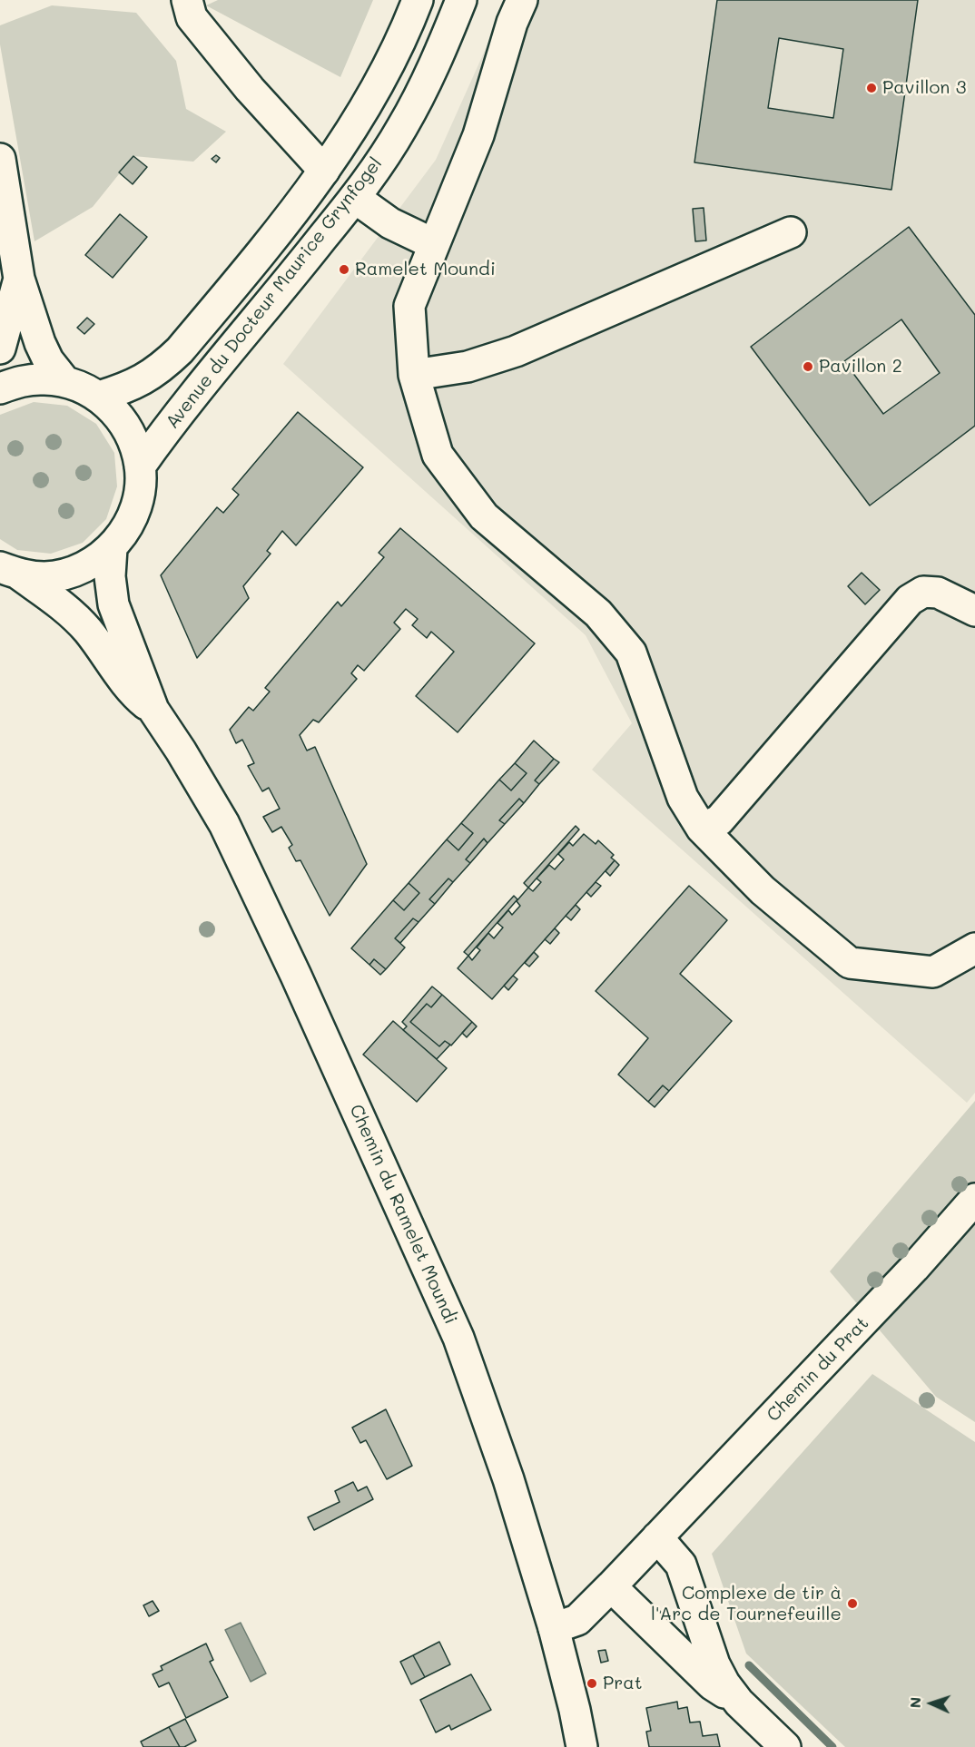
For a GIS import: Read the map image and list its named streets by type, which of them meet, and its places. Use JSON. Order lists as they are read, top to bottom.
{
  "streets": {
    "main road": ["Avenue du Docteur Maurice Grynfogel", "Chemin du Ramelet Moundi", "Chemin du Prat"]
  },
  "crossings": [
    ["Avenue du Docteur Maurice Grynfogel", "Chemin du Ramelet Moundi"],
    ["Chemin du Ramelet Moundi", "Chemin du Prat"]
  ],
  "places": [
    "Pavillon 3",
    "Ramelet Moundi",
    "Pavillon 2",
    "Complexe de tir à l'Arc de Tournefeuille",
    "Prat"
  ],
  "north": "left"
}
